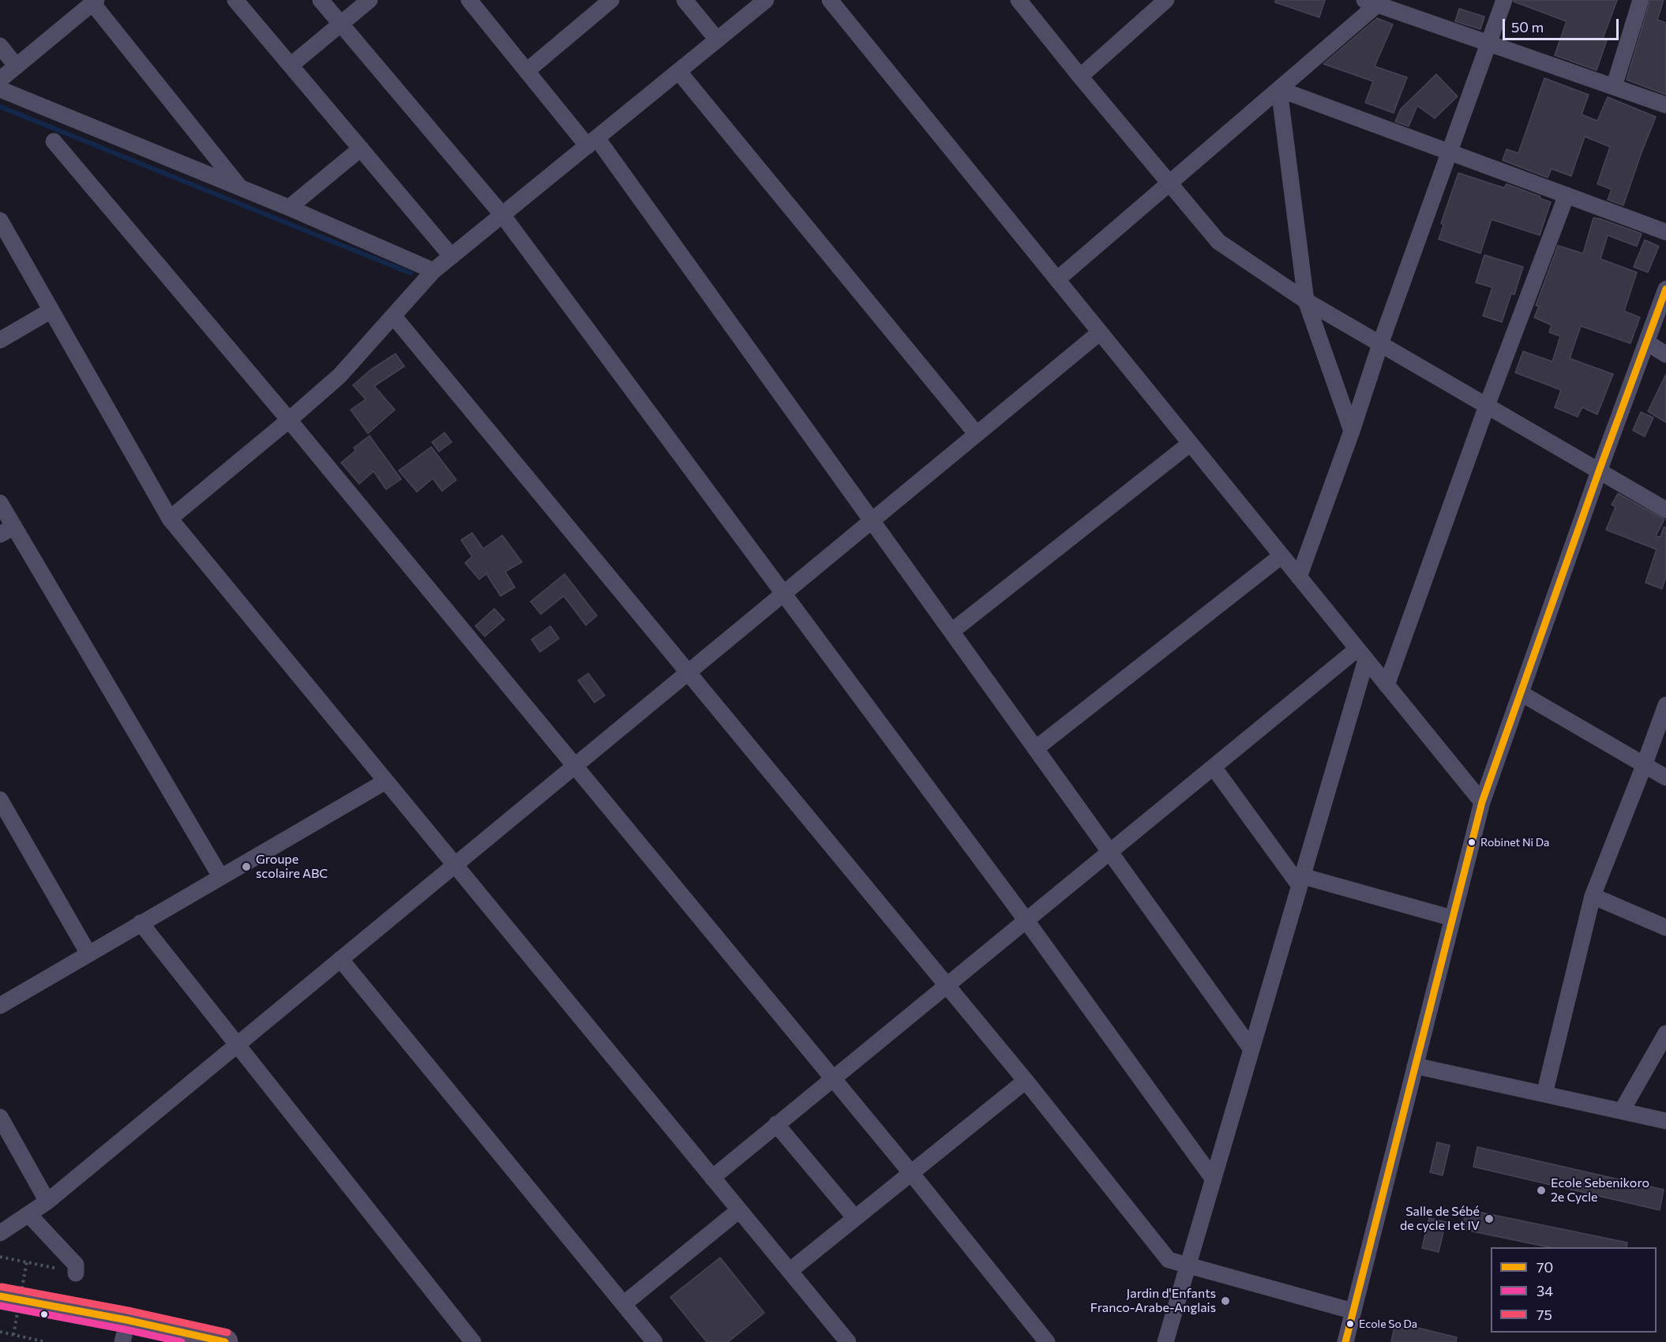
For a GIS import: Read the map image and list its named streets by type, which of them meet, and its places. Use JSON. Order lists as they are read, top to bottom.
{
  "places": [
    "Robinet Ni Da",
    "Groupe scolaire ABC",
    "Ecole Sebenikoro 2e Cycle",
    "Salle de Sébé de cycle I et IV",
    "Jardin d'Enfants Franco-Arabe-Anglais",
    "Ecole So Da"
  ],
  "lines": ["transit line 70", "transit line 75", "transit line 34"],
  "legend": ["70", "34", "75"],
  "scale_bar": "50 m"
}
